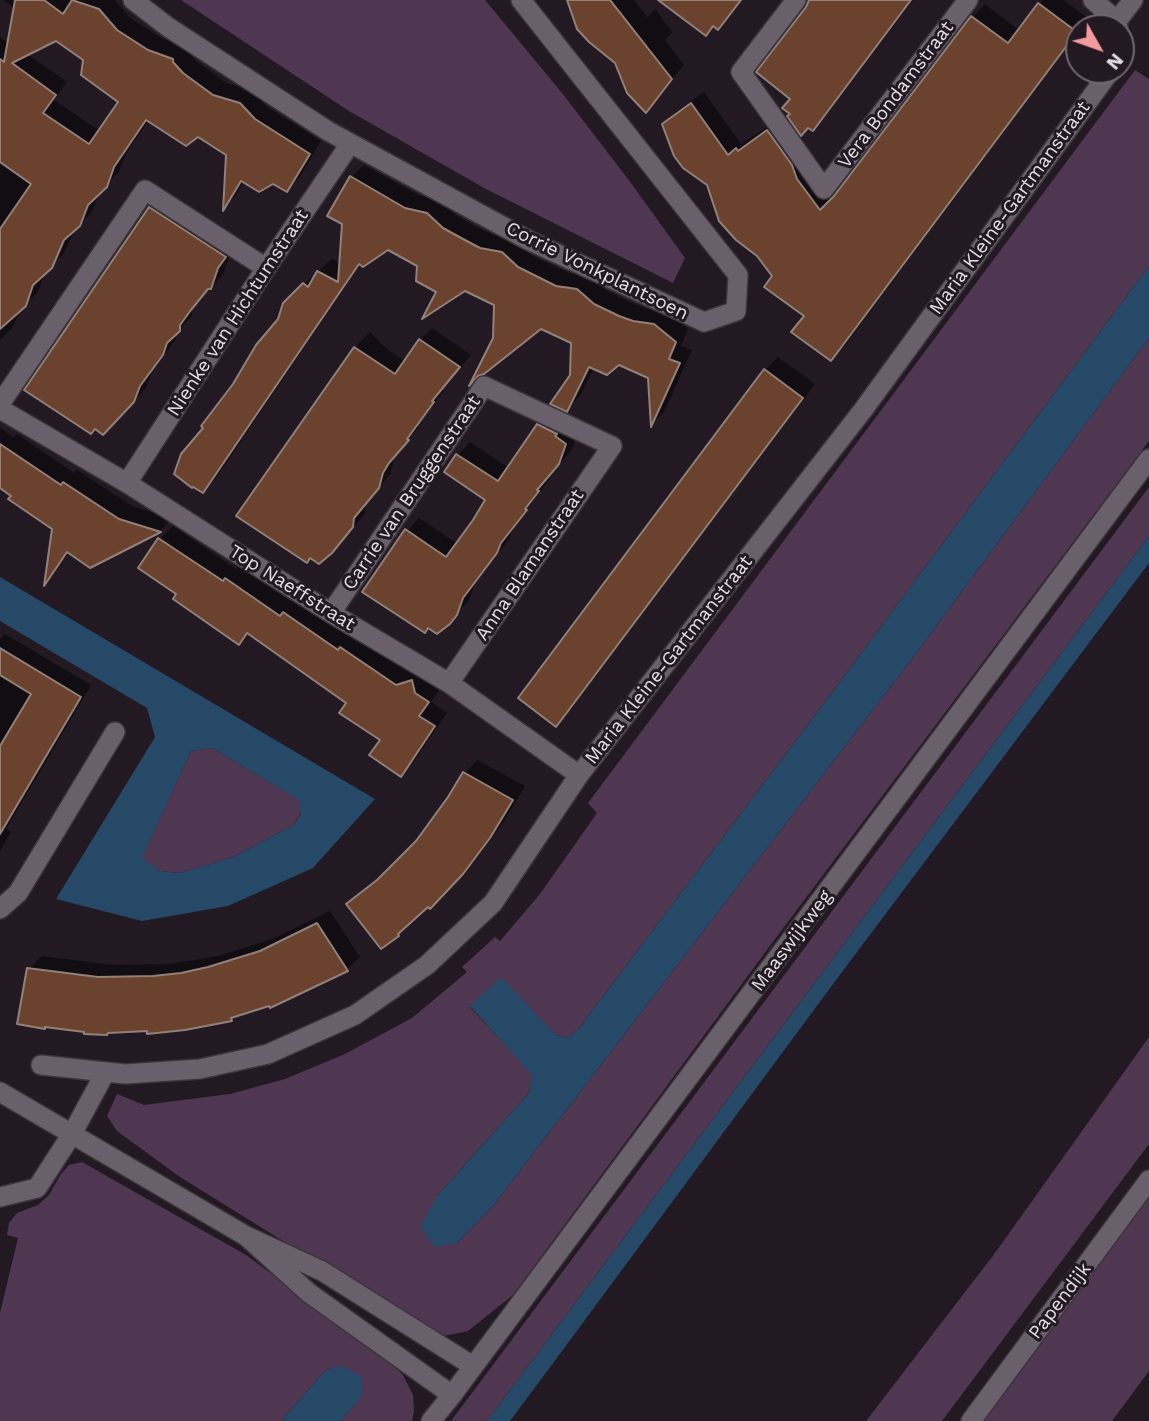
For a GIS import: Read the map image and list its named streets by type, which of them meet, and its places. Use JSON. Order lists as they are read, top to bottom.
{
  "streets": {
    "street": [
      "Vera Bondamstraat",
      "Maria Kleine-Gartmanstraat",
      "Corrie Vonkplantsoen",
      "Nienke van Hichtumstraat",
      "Carrie van Bruggenstraat",
      "Anna Blamanstraat",
      "Top Naeffstraat",
      "Maaswijkweg",
      "Papendijk"
    ]
  },
  "crossings": [
    ["Maria Kleine-Gartmanstraat", "Top Naeffstraat"],
    ["Corrie Vonkplantsoen", "Nienke van Hichtumstraat"],
    ["Nienke van Hichtumstraat", "Top Naeffstraat"],
    ["Carrie van Bruggenstraat", "Anna Blamanstraat"],
    ["Carrie van Bruggenstraat", "Top Naeffstraat"],
    ["Anna Blamanstraat", "Top Naeffstraat"]
  ],
  "north": "bottom right"
}
